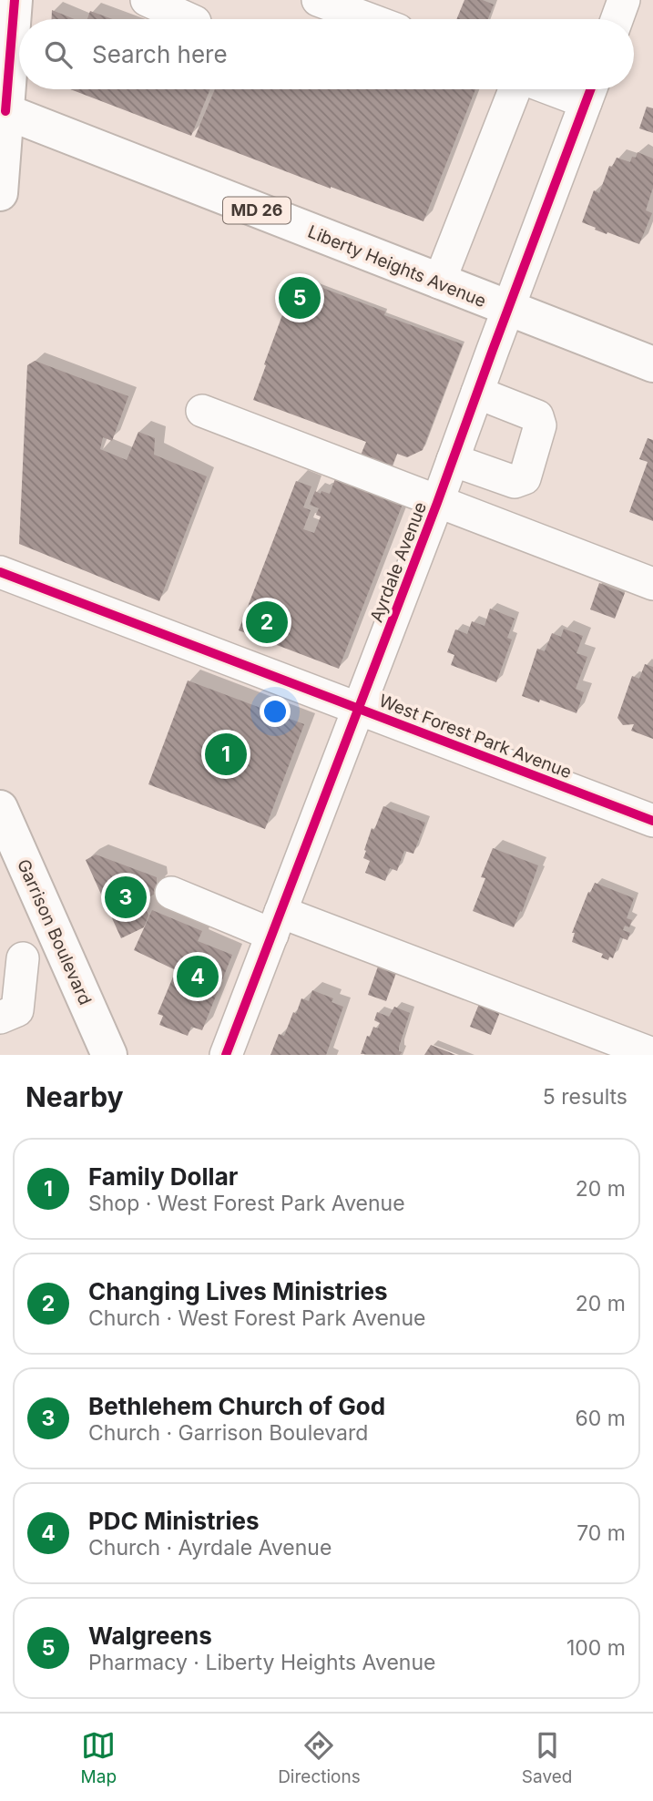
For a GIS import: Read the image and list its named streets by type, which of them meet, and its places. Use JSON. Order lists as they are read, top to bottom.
{
  "streets": {
    "main road": ["MD 26", "Liberty Heights Avenue", "Garrison Boulevard"],
    "street": ["Ayrdale Avenue", "West Forest Park Avenue"]
  },
  "crossings": [
    ["Liberty Heights Avenue", "Ayrdale Avenue"],
    ["Ayrdale Avenue", "West Forest Park Avenue"]
  ],
  "page": {
    "search": "Search here",
    "pins": [
      "5",
      "2",
      "1",
      "3",
      "4"
    ],
    "heading": ["Nearby", "5 results"],
    "list": [
      {
        "mark": "1",
        "name": "Family Dollar",
        "note": "Shop · West Forest Park Avenue",
        "value": "20 m"
      },
      {
        "mark": "2",
        "name": "Changing Lives Ministries",
        "note": "Church · West Forest Park Avenue",
        "value": "20 m"
      },
      {
        "mark": "3",
        "name": "Bethlehem Church of God",
        "note": "Church · Garrison Boulevard",
        "value": "60 m"
      },
      {
        "mark": "4",
        "name": "PDC Ministries",
        "note": "Church · Ayrdale Avenue",
        "value": "70 m"
      },
      {
        "mark": "5",
        "name": "Walgreens",
        "note": "Pharmacy · Liberty Heights Avenue",
        "value": "100 m"
      }
    ],
    "nav": ["Map", "Directions", "Saved"]
  }
}
